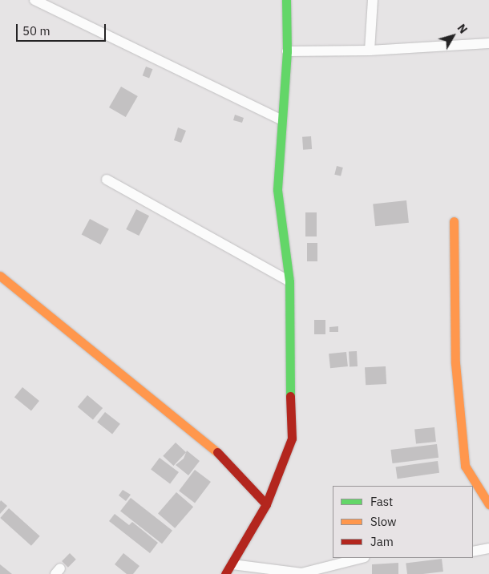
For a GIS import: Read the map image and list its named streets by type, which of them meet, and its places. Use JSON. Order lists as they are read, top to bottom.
{
  "legend": ["Fast", "Slow", "Jam"],
  "scale_bar": "50 m",
  "north": "top right"
}
